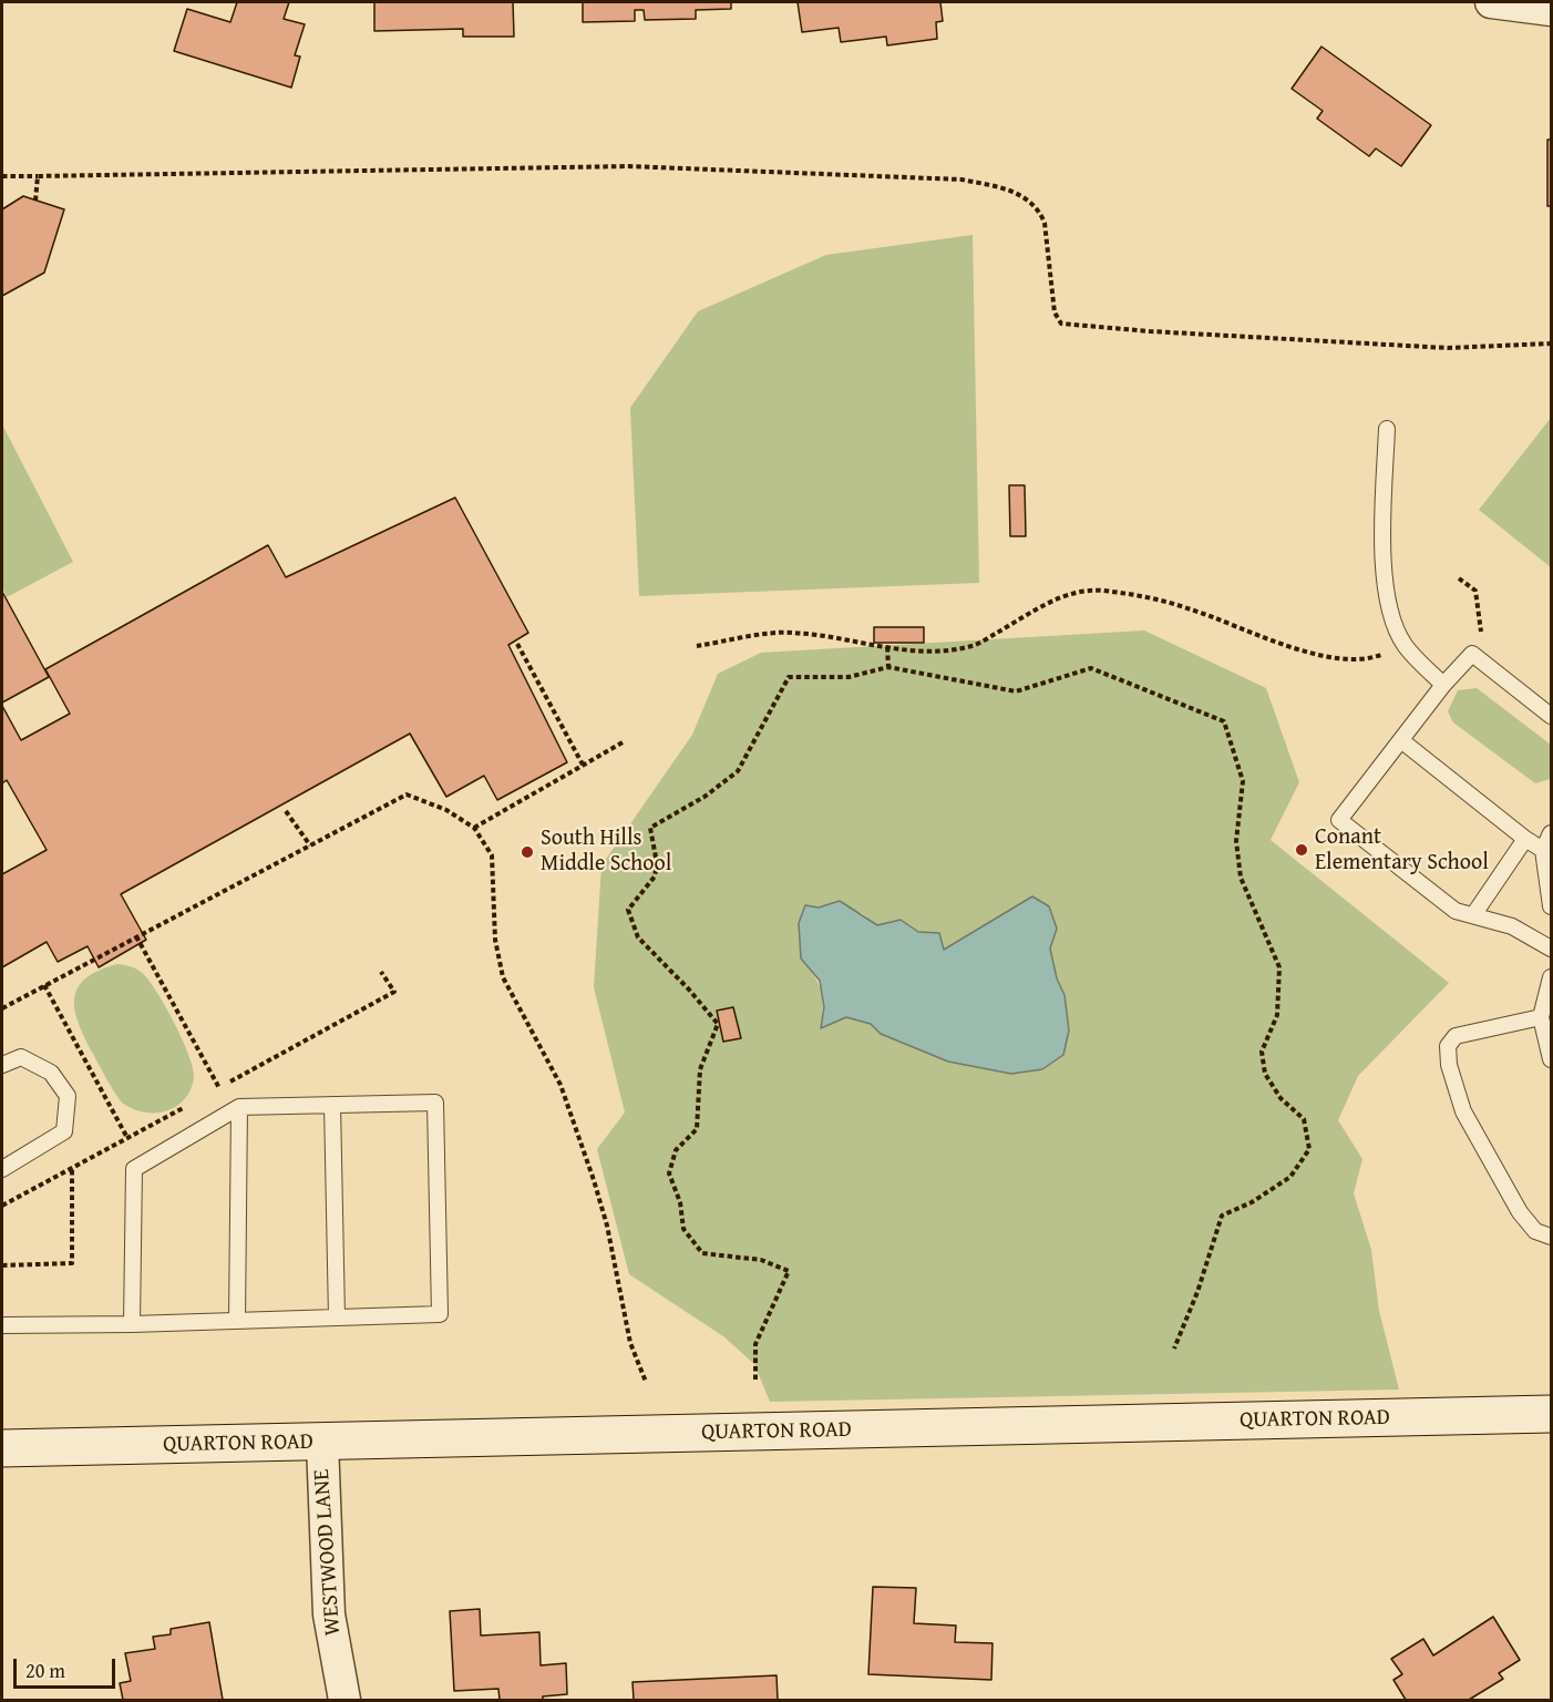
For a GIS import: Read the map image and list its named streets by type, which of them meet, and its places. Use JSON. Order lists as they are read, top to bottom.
{
  "streets": {
    "street": ["QUARTON ROAD", "WESTWOOD LANE"]
  },
  "crossings": [
    ["QUARTON ROAD", "WESTWOOD LANE"]
  ],
  "places": ["Conant Elementary School", "South Hills Middle School"],
  "scale_bar": "20 m"
}
